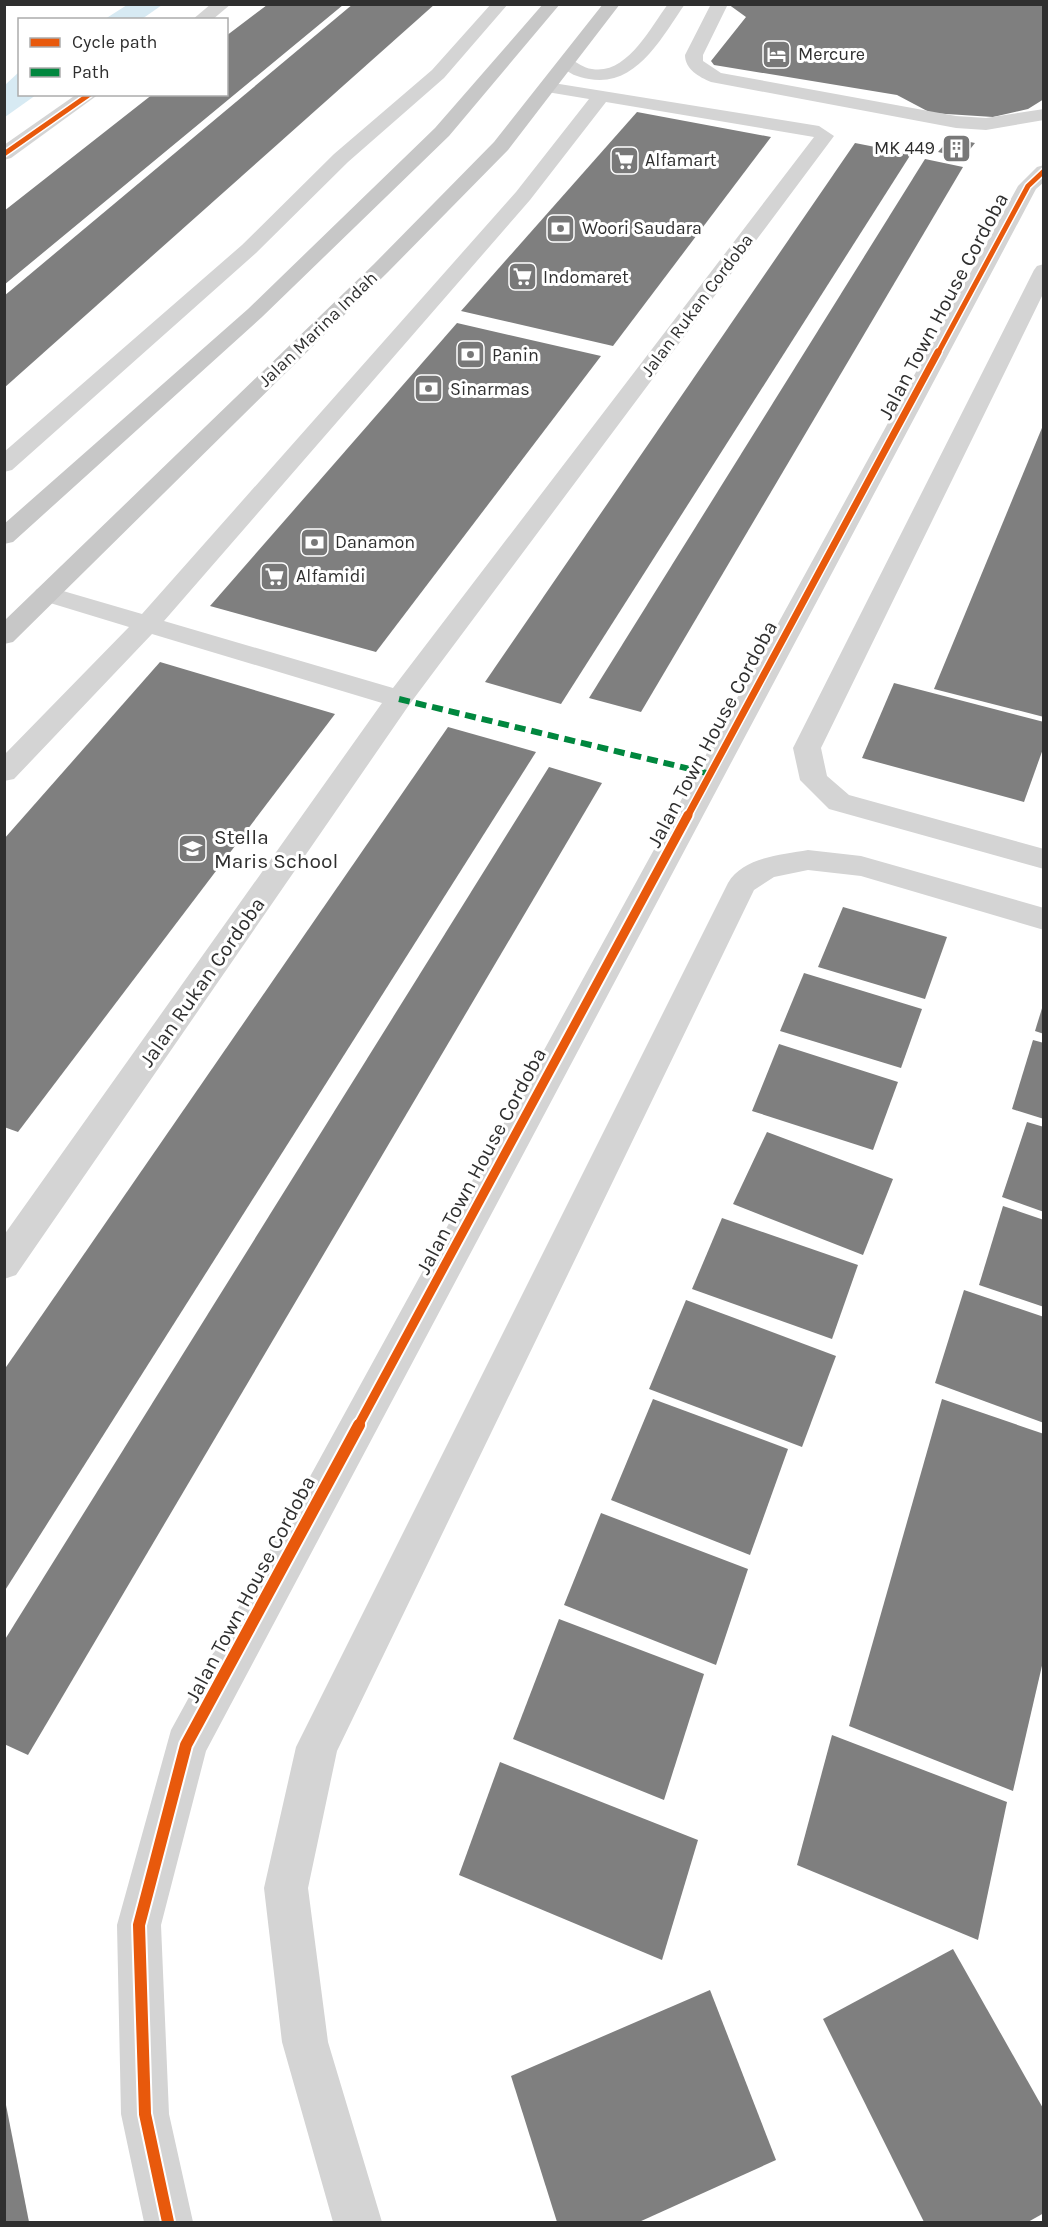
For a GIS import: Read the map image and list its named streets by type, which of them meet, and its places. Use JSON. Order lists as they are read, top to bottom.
{
  "streets": {
    "main road": ["Jalan Marina Indah"],
    "street": ["Jalan Rukan Cordoba", "Jalan Town House Cordoba"]
  },
  "crossings": [
    ["Jalan Rukan Cordoba", "Jalan Marina Indah"]
  ],
  "places": {
    "hotel": ["Mercure"],
    "building": ["MK 449"],
    "supermarket": ["Alfamart", "Indomaret", "Alfamidi"],
    "bank": [
      "Woori Saudara",
      "Panin",
      "Sinarmas",
      "Danamon"
    ],
    "school or university": ["Stella Maris School"]
  },
  "legend": ["Cycle path", "Path"]
}
